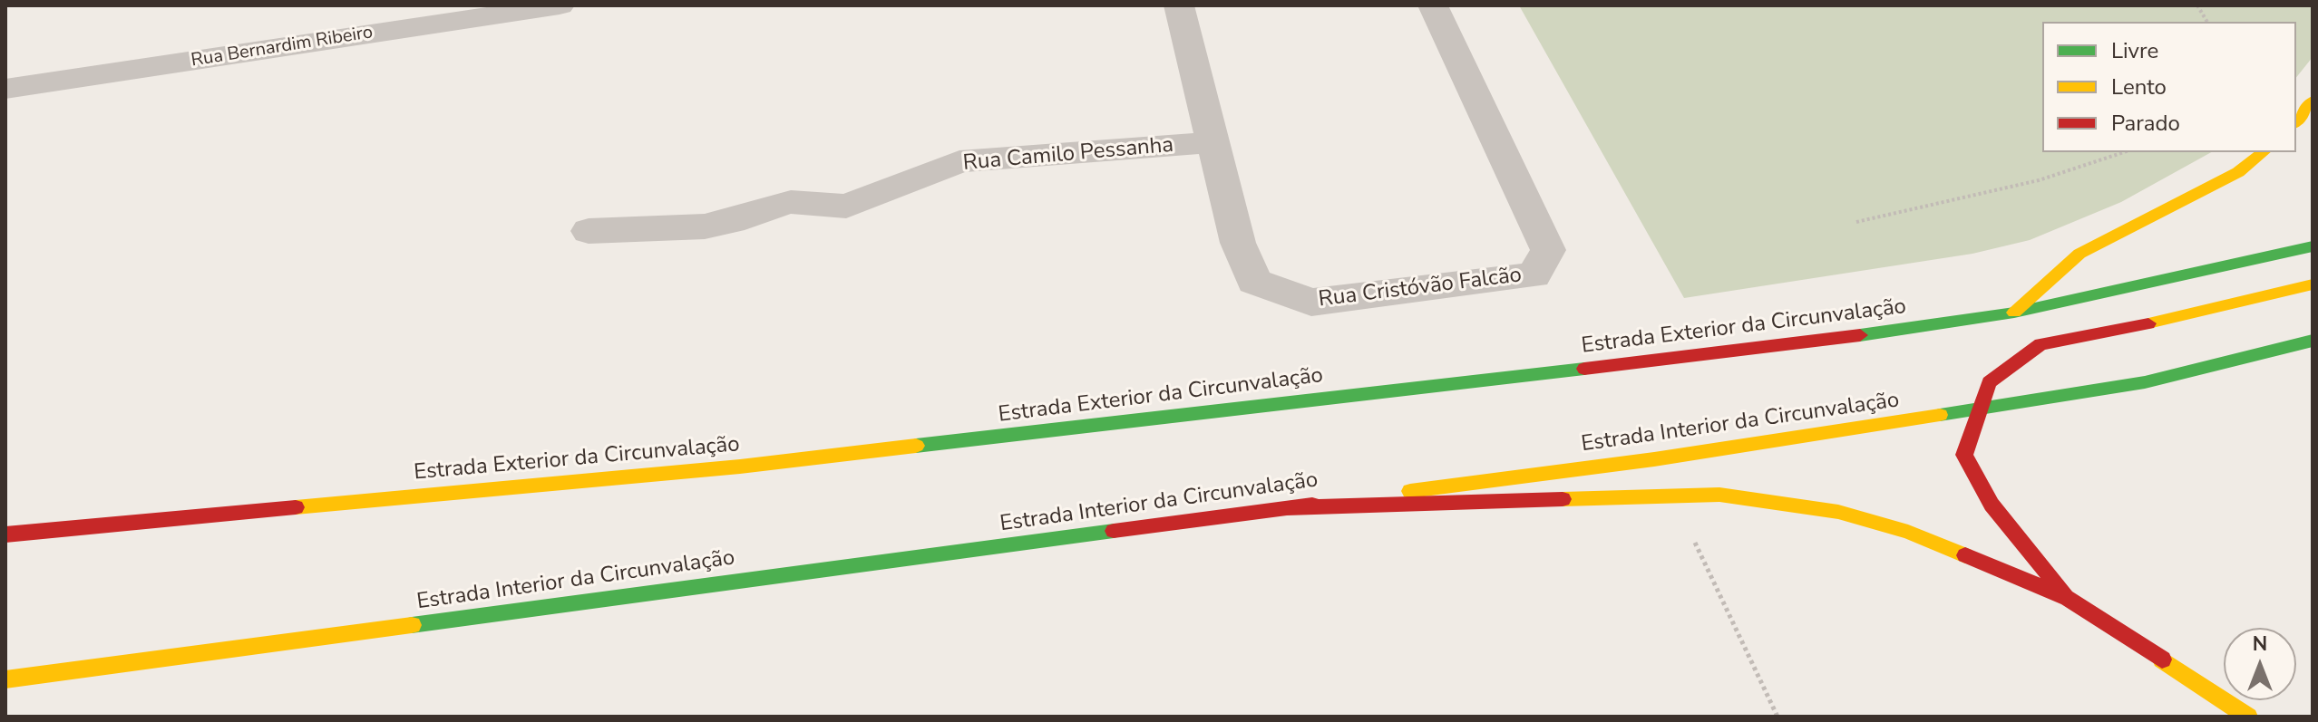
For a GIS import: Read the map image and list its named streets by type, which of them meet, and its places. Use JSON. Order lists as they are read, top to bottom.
{
  "streets": {
    "main road": ["Estrada Exterior da Circunvalação", "Estrada Interior da Circunvalação"],
    "street": ["Rua Bernardim Ribeiro", "Rua Camilo Pessanha", "Rua Cristóvão Falcão"]
  },
  "crossings": [
    ["Rua Camilo Pessanha", "Rua Cristóvão Falcão"]
  ],
  "legend": ["Livre", "Lento", "Parado"],
  "north": "top"
}
